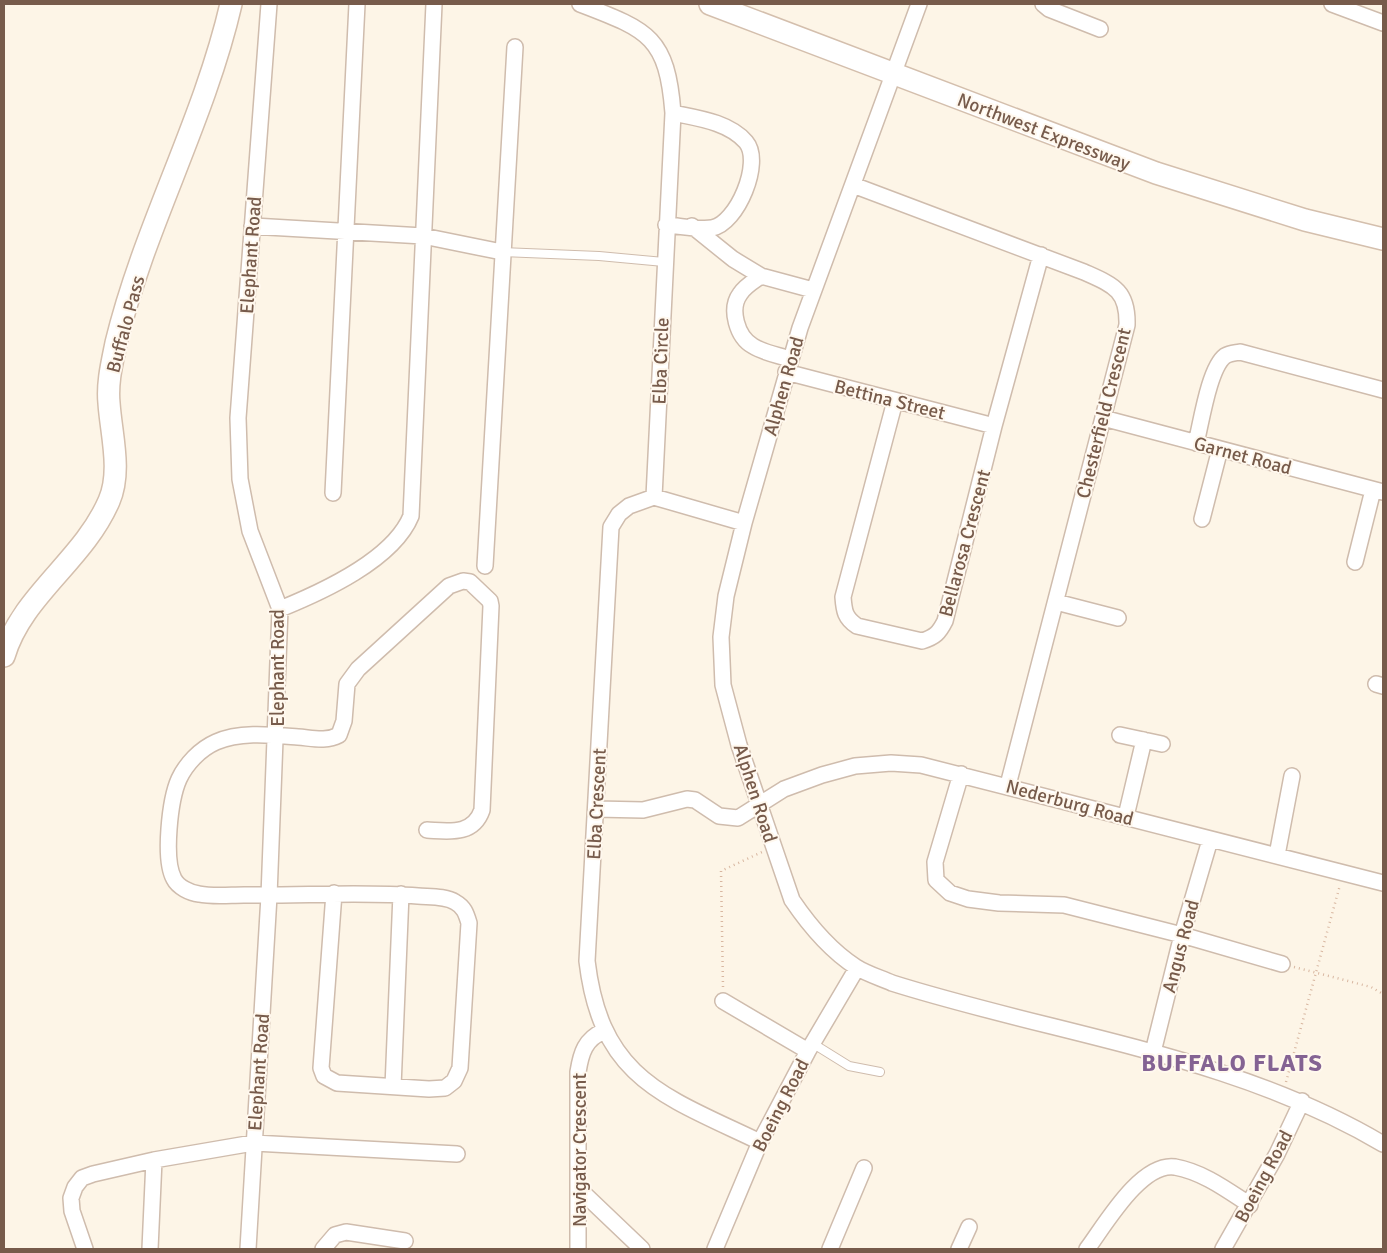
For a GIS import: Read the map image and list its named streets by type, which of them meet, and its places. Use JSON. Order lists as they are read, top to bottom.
{
  "streets": {
    "main road": ["Northwest Expressway", "Buffalo Pass"],
    "street": [
      "Elephant Road",
      "Elba Circle",
      "Alphen Road",
      "Bettina Street",
      "Chesterfield Crescent",
      "Garnet Road",
      "Bellarosa Crescent",
      "Nederburg Road",
      "Elba Crescent",
      "Angus Road",
      "Boeing Road",
      "Navigator Crescent"
    ]
  },
  "crossings": [
    ["Northwest Expressway", "Alphen Road"],
    ["Elba Circle", "Elba Crescent"],
    ["Alphen Road", "Bettina Street"],
    ["Alphen Road", "Chesterfield Crescent"],
    ["Alphen Road", "Nederburg Road"],
    ["Alphen Road", "Angus Road"],
    ["Alphen Road", "Boeing Road"],
    ["Bettina Street", "Bellarosa Crescent"],
    ["Chesterfield Crescent", "Garnet Road"],
    ["Chesterfield Crescent", "Bellarosa Crescent"],
    ["Chesterfield Crescent", "Nederburg Road"],
    ["Nederburg Road", "Elba Crescent"],
    ["Nederburg Road", "Angus Road"],
    ["Elba Crescent", "Boeing Road"],
    ["Elba Crescent", "Navigator Crescent"]
  ],
  "districts": ["BUFFALO FLATS"]
}
